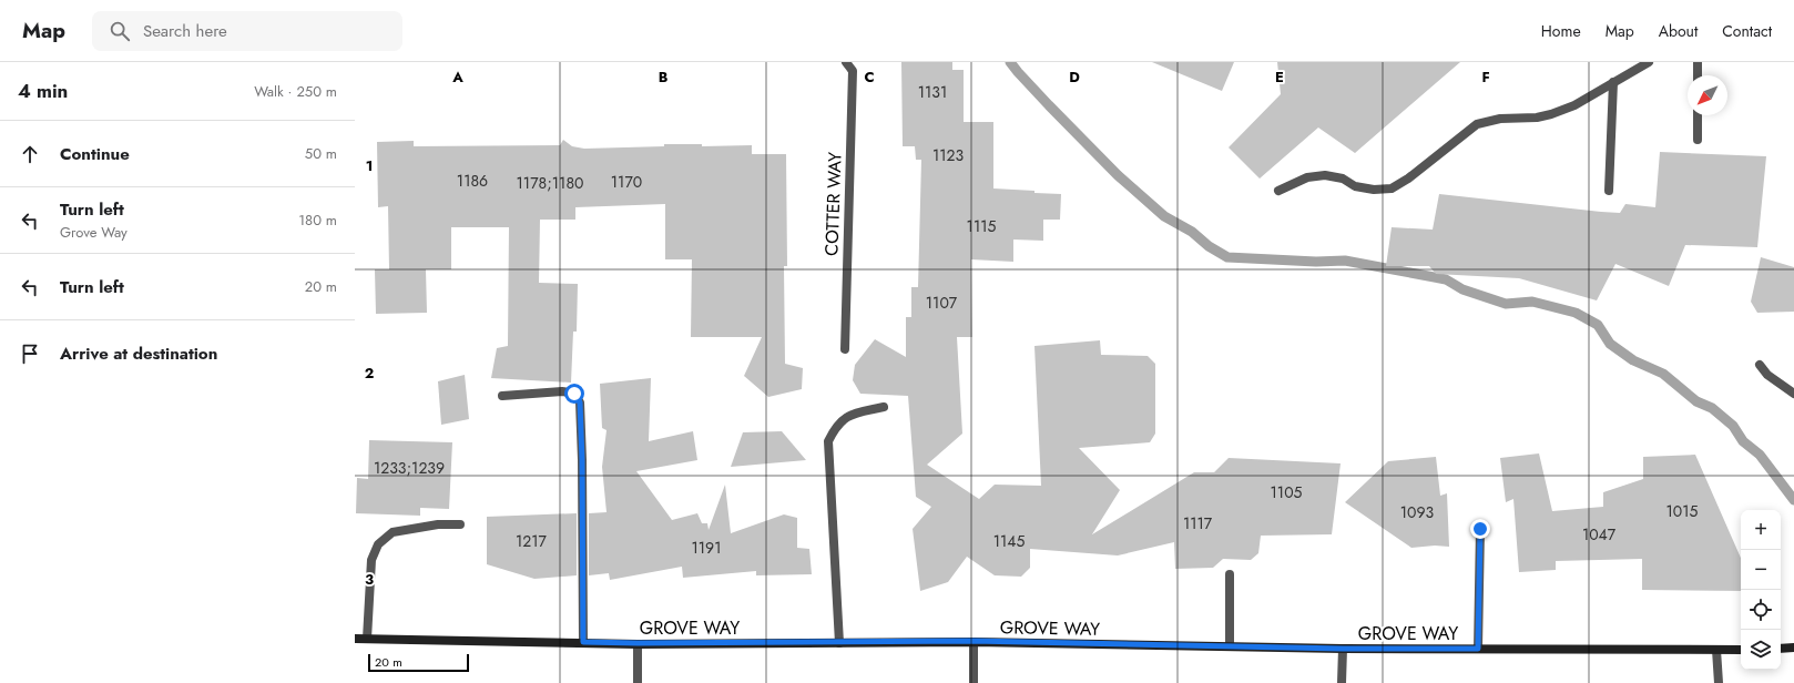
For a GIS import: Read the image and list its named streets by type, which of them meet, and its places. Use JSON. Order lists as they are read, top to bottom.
{
  "streets": {
    "main road": ["GROVE WAY"],
    "street": ["COTTER WAY"]
  },
  "house_numbers": [
    "1131",
    "1123",
    "1186",
    "1170",
    "1178;1180",
    "1115",
    "1107",
    "1233;1239",
    "1105",
    "1015",
    "1093",
    "1117",
    "1047",
    "1217",
    "1145",
    "1191"
  ],
  "scale_bar": "20 m",
  "north": "bottom left",
  "page": {
    "header": "Map",
    "search": "Search here",
    "nav": [
      "Home",
      "Map",
      "About",
      "Contact"
    ],
    "heading": ["4 min", "Walk · 250 m"],
    "list": [
      ["Continue", "50 m"],
      ["Turn left", "Grove Way", "180 m"],
      ["Turn left", "20 m"],
      "Arrive at destination"
    ],
    "map_buttons": ["+", "−"],
    "scale": "20 m"
  },
  "grid": {
    "columns": [
      "A",
      "B",
      "C",
      "D",
      "E",
      "F"
    ],
    "rows": ["1", "2", "3"]
  }
}
